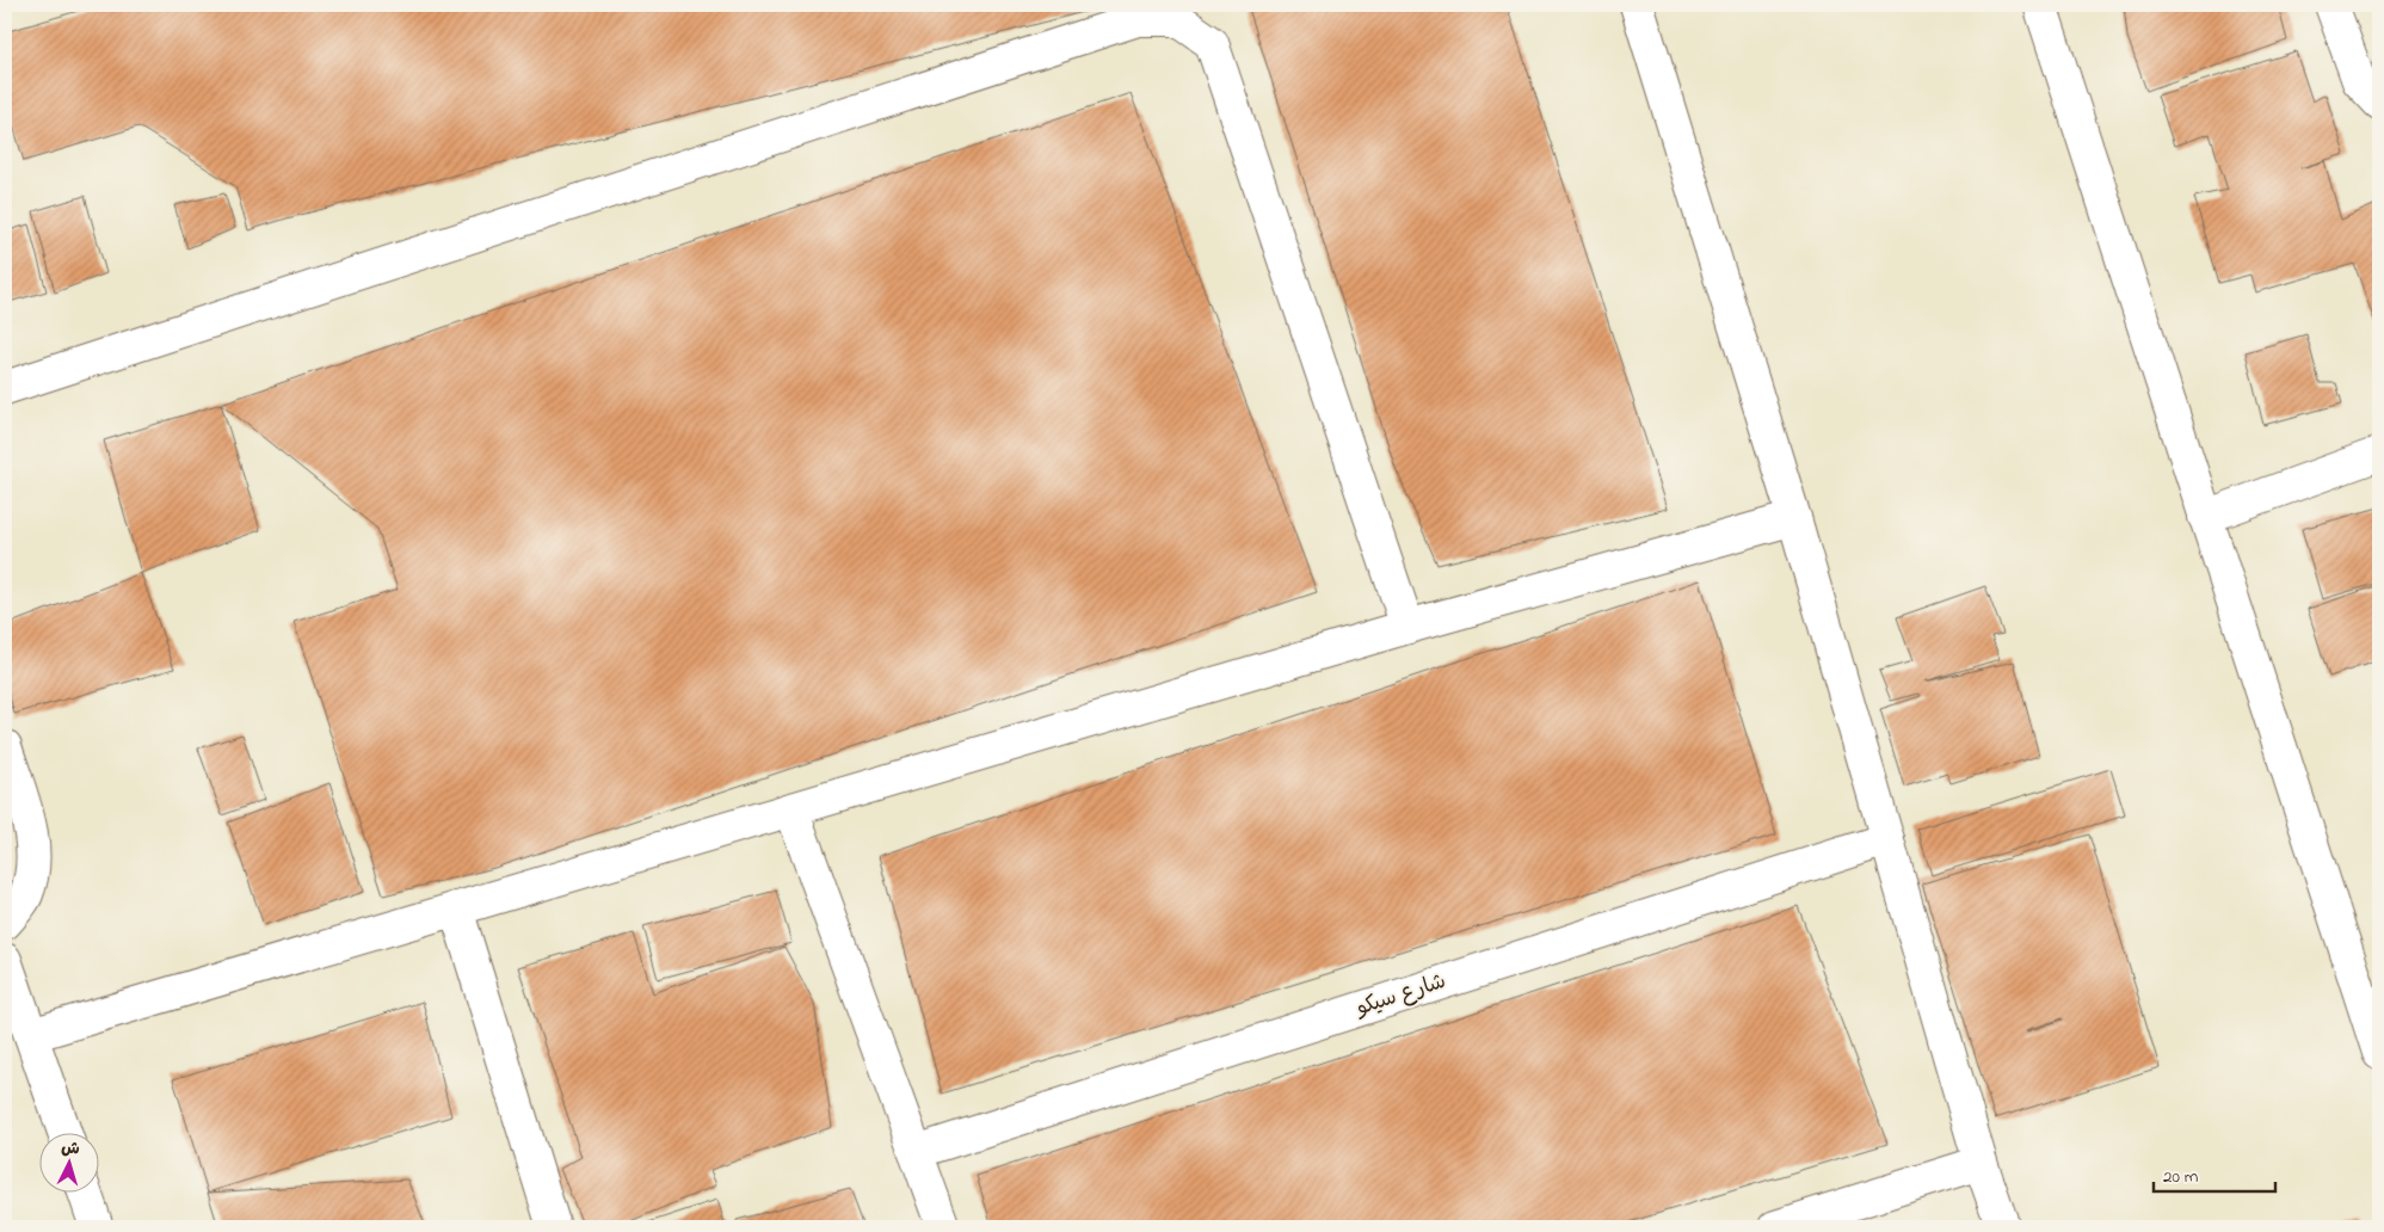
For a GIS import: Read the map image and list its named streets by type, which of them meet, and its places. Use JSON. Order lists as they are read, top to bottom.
{
  "streets": {
    "street": ["شارع سيكو"]
  },
  "scale_bar": "20 m",
  "north": "top"
}
